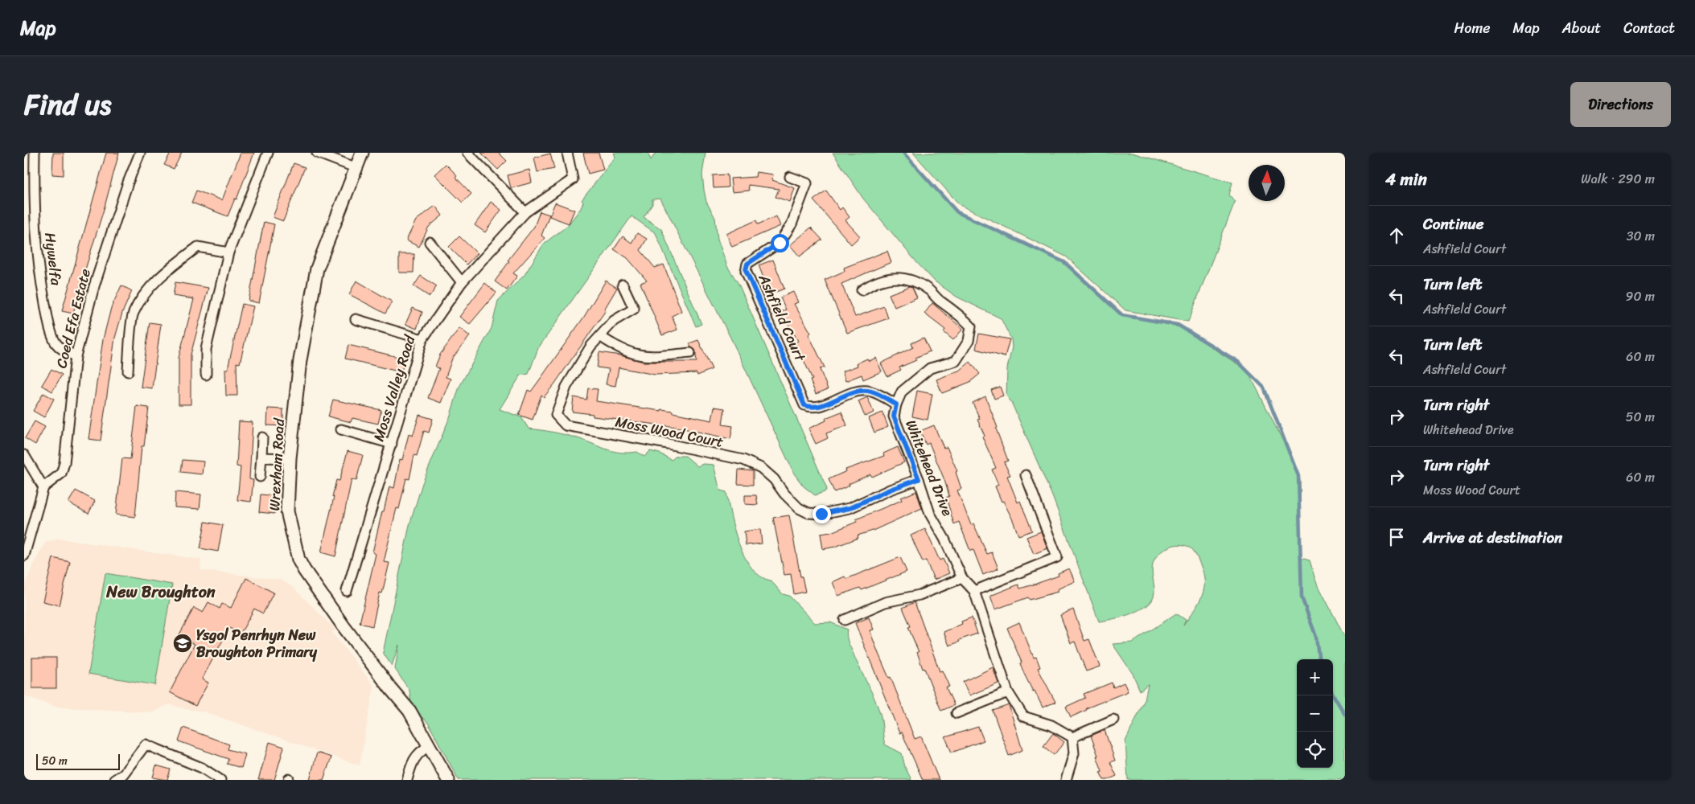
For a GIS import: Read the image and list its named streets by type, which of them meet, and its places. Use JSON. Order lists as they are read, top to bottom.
{
  "streets": {
    "main road": ["Wrexham Road"],
    "street": [
      "Hywelfa",
      "Ashfield Court",
      "Coed Efa Estate",
      "Moss Valley Road",
      "Moss Wood Court",
      "Whitehead Drive"
    ]
  },
  "crossings": [
    ["Hywelfa", "Coed Efa Estate"],
    ["Ashfield Court", "Whitehead Drive"],
    ["Moss Wood Court", "Whitehead Drive"]
  ],
  "districts": ["New Broughton"],
  "places": {
    "school or university": ["Ysgol Penrhyn New Broughton Primary"]
  },
  "scale_bar": "50 m",
  "north": "top",
  "page": {
    "header": "Map",
    "nav": [
      "Home",
      "Map",
      "About",
      "Contact"
    ],
    "title": "Find us",
    "buttons": "Directions",
    "heading": ["4 min", "Walk · 290 m"],
    "list": [
      ["Continue", "Ashfield Court", "30 m"],
      ["Turn left", "Ashfield Court", "90 m"],
      ["Turn left", "Ashfield Court", "60 m"],
      ["Turn right", "Whitehead Drive", "50 m"],
      ["Turn right", "Moss Wood Court", "60 m"],
      "Arrive at destination"
    ],
    "map_buttons": ["+", "−"],
    "scale": "50 m"
  }
}
